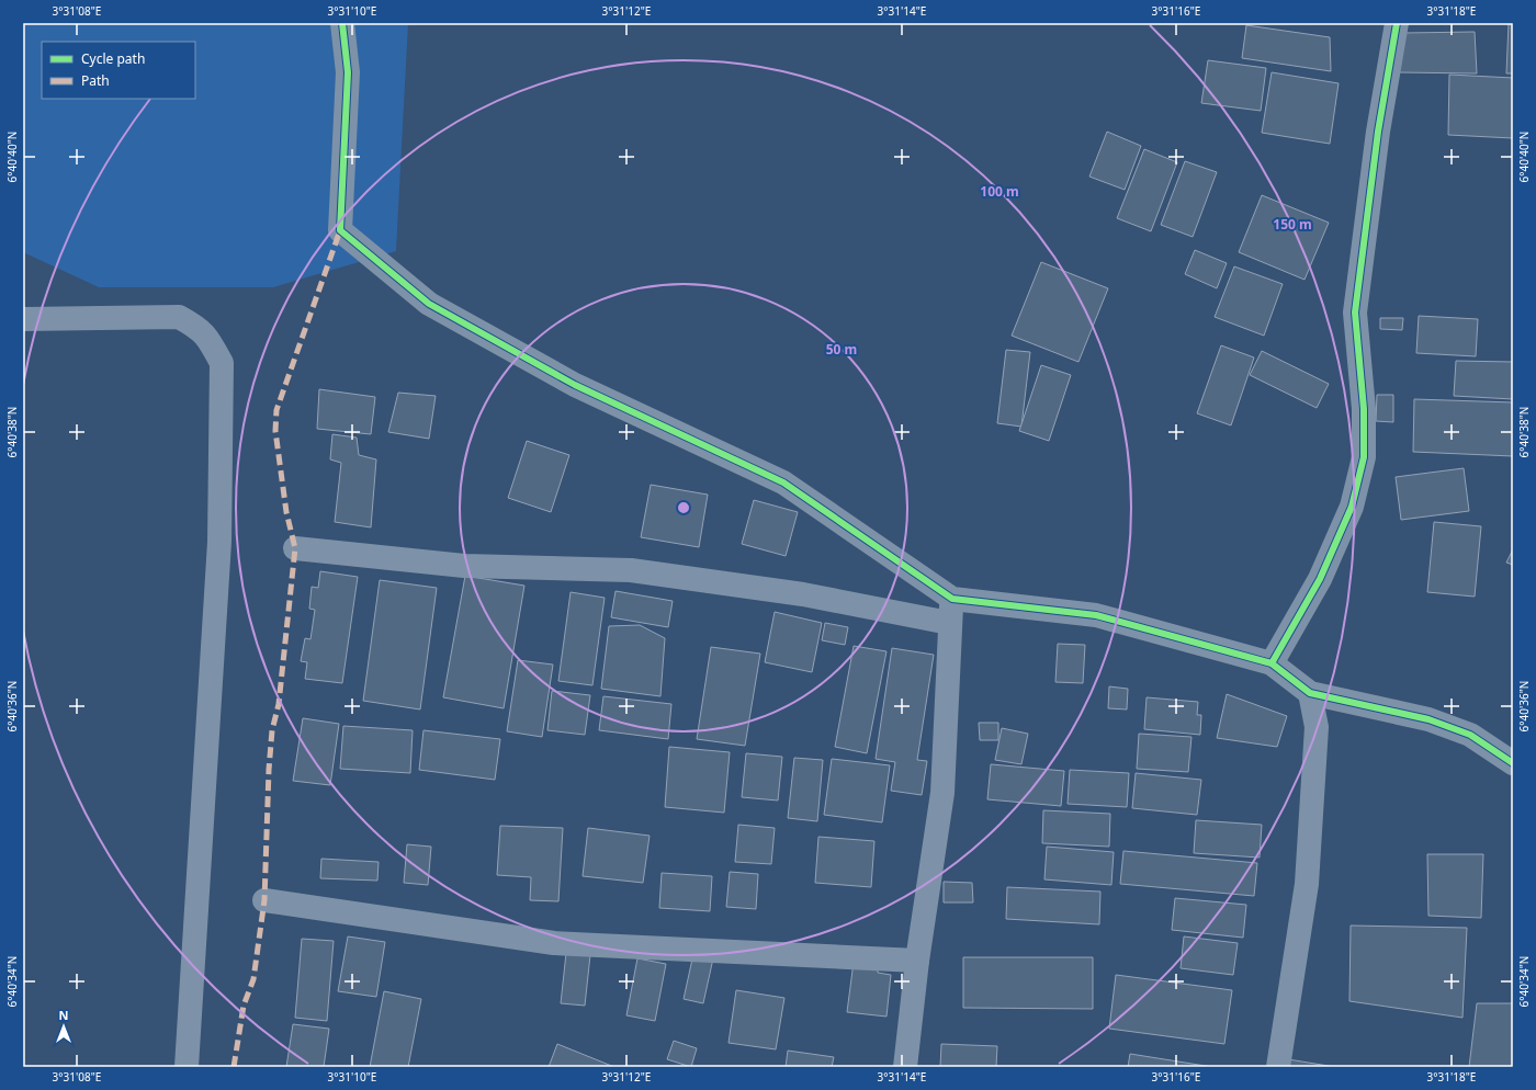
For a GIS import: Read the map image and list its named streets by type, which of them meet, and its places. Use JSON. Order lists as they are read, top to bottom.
{
  "legend": ["Cycle path", "Path"],
  "north": "top",
  "coordinates": [
    "3°31'08\"E",
    "3°31'10\"E",
    "3°31'12\"E",
    "3°31'14\"E",
    "3°31'16\"E",
    "3°31'18\"E",
    "6°40'40\"N",
    "6°40'38\"N",
    "6°40'36\"N",
    "6°40'34\"N"
  ],
  "rings": ["100 m", "150 m", "50 m"]
}
